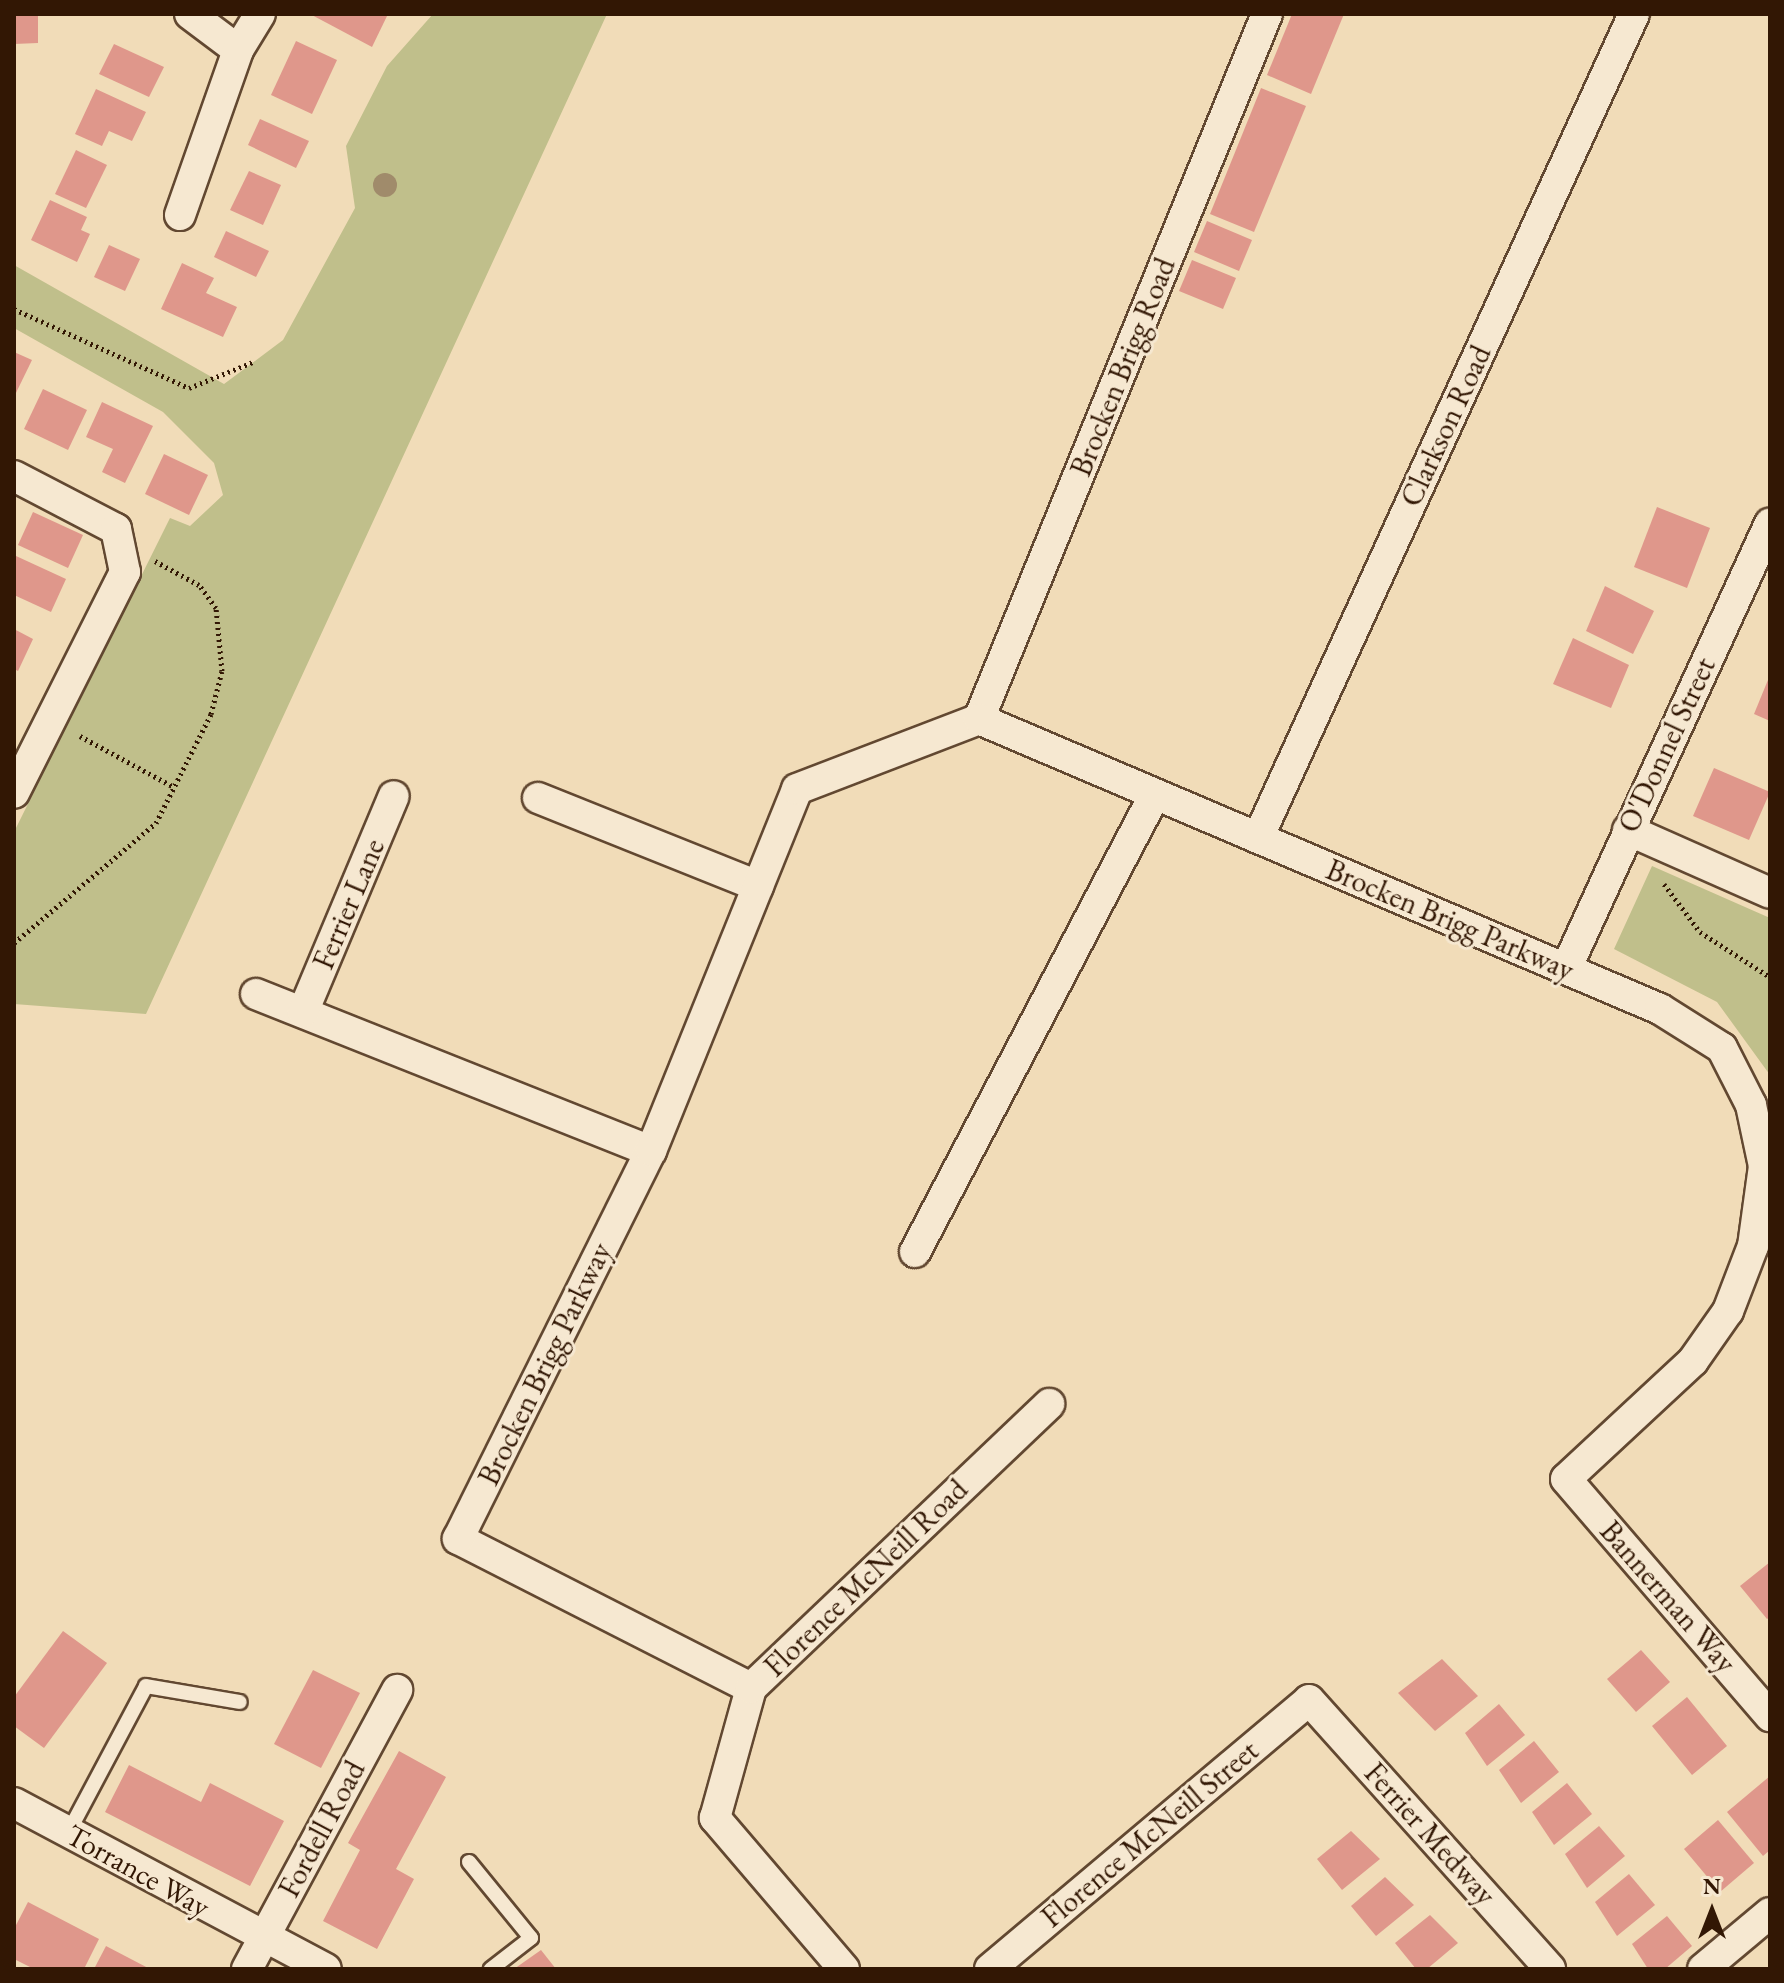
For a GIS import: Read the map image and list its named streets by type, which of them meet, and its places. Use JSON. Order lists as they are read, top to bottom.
{
  "streets": {
    "street": [
      "Brocken Brigg Road",
      "Clarkson Road",
      "O'Donnel Street",
      "Ferrier Lane",
      "Brocken Brigg Parkway",
      "Florence McNeill Road",
      "Bannerman Way",
      "Fordell Road",
      "Florence McNeill Street",
      "Ferrier Medway",
      "Torrance Way"
    ]
  },
  "crossings": [
    ["Brocken Brigg Road", "Brocken Brigg Parkway"],
    ["Clarkson Road", "Brocken Brigg Parkway"],
    ["O'Donnel Street", "Brocken Brigg Parkway"],
    ["Brocken Brigg Parkway", "Florence McNeill Road"],
    ["Brocken Brigg Parkway", "Bannerman Way"],
    ["Fordell Road", "Torrance Way"],
    ["Florence McNeill Street", "Ferrier Medway"]
  ],
  "north": "top"
}
